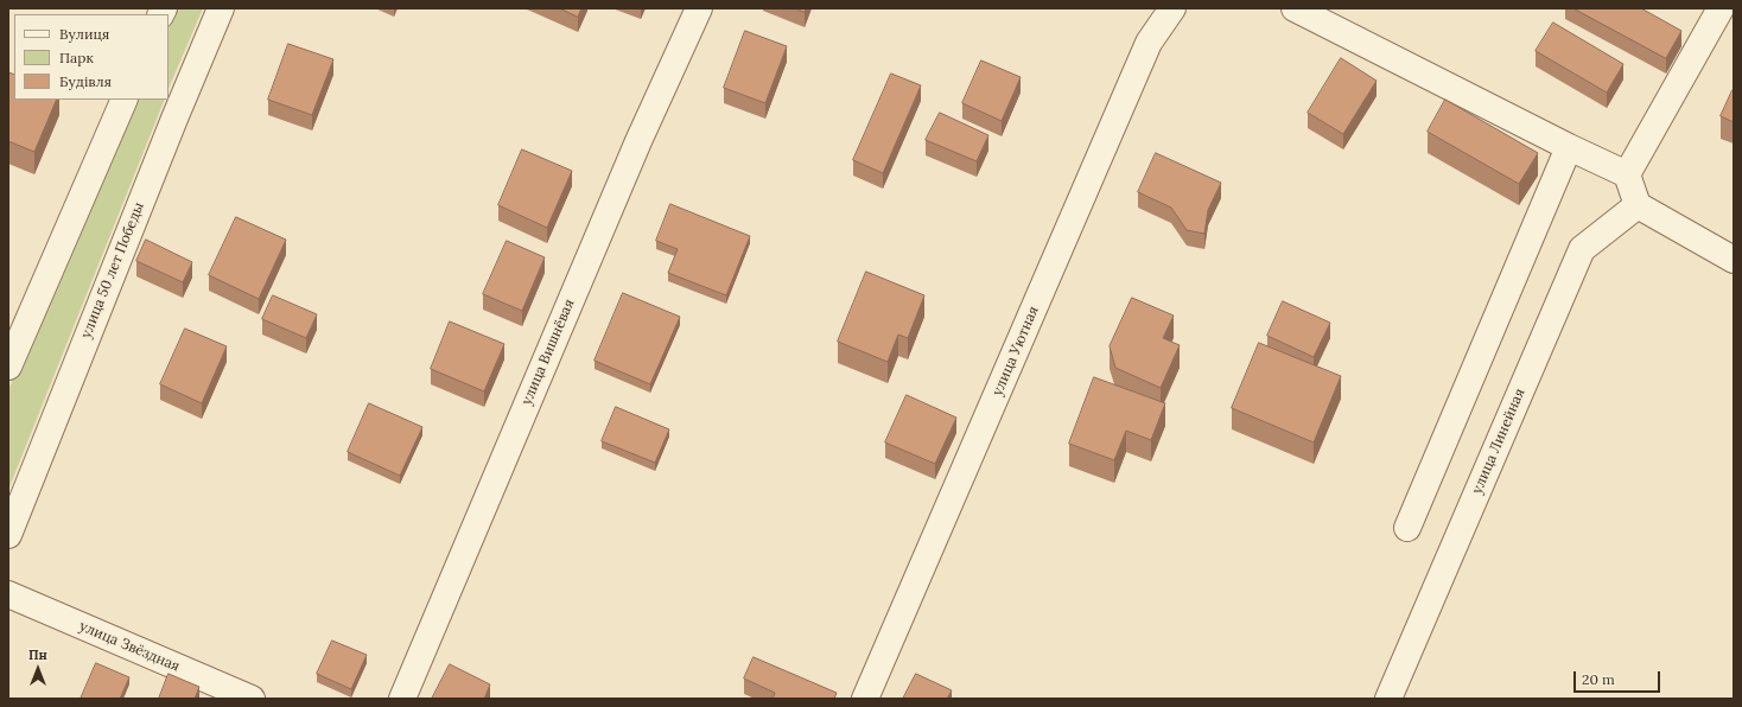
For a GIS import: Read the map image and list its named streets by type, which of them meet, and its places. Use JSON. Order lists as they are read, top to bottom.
{
  "streets": {
    "street": [
      "улица 50 лет Победы",
      "улица Уютная",
      "улица Вишнёвая",
      "улица Линейная",
      "улица Звёздная"
    ]
  },
  "legend": ["Вулиця", "Парк", "Будівля"],
  "scale_bar": "20 m",
  "north": "top"
}
